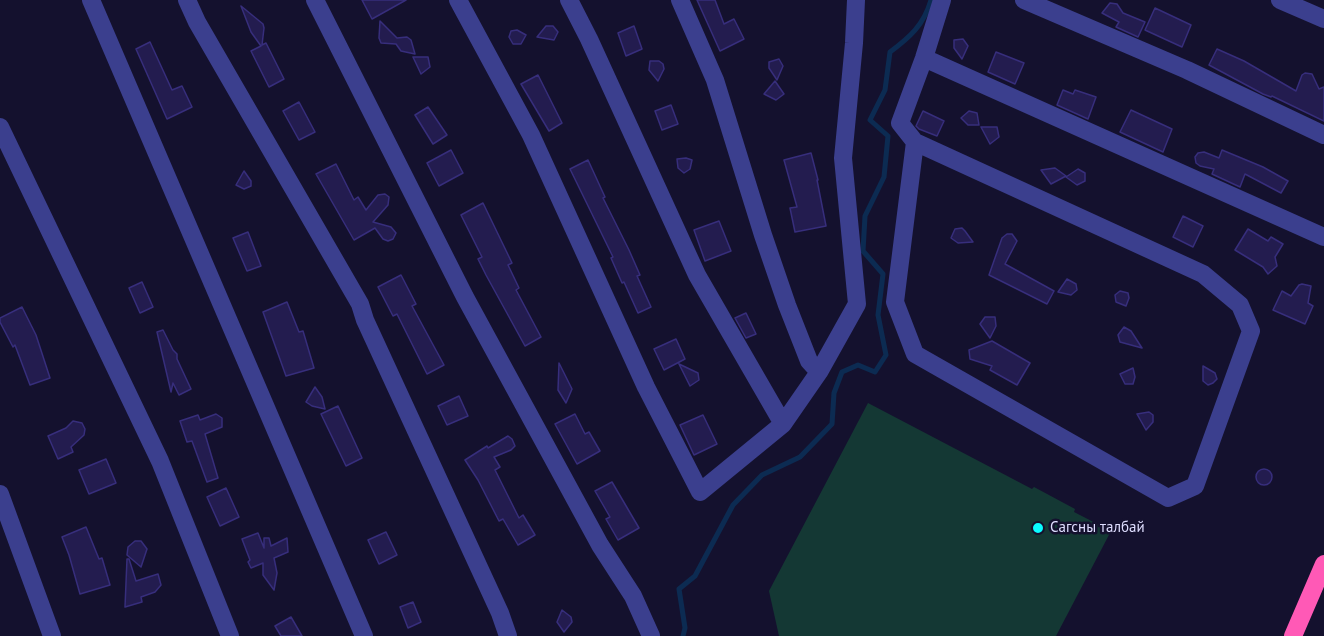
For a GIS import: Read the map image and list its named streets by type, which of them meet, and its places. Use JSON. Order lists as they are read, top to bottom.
{
  "places": ["Сагсны талбай"]
}
